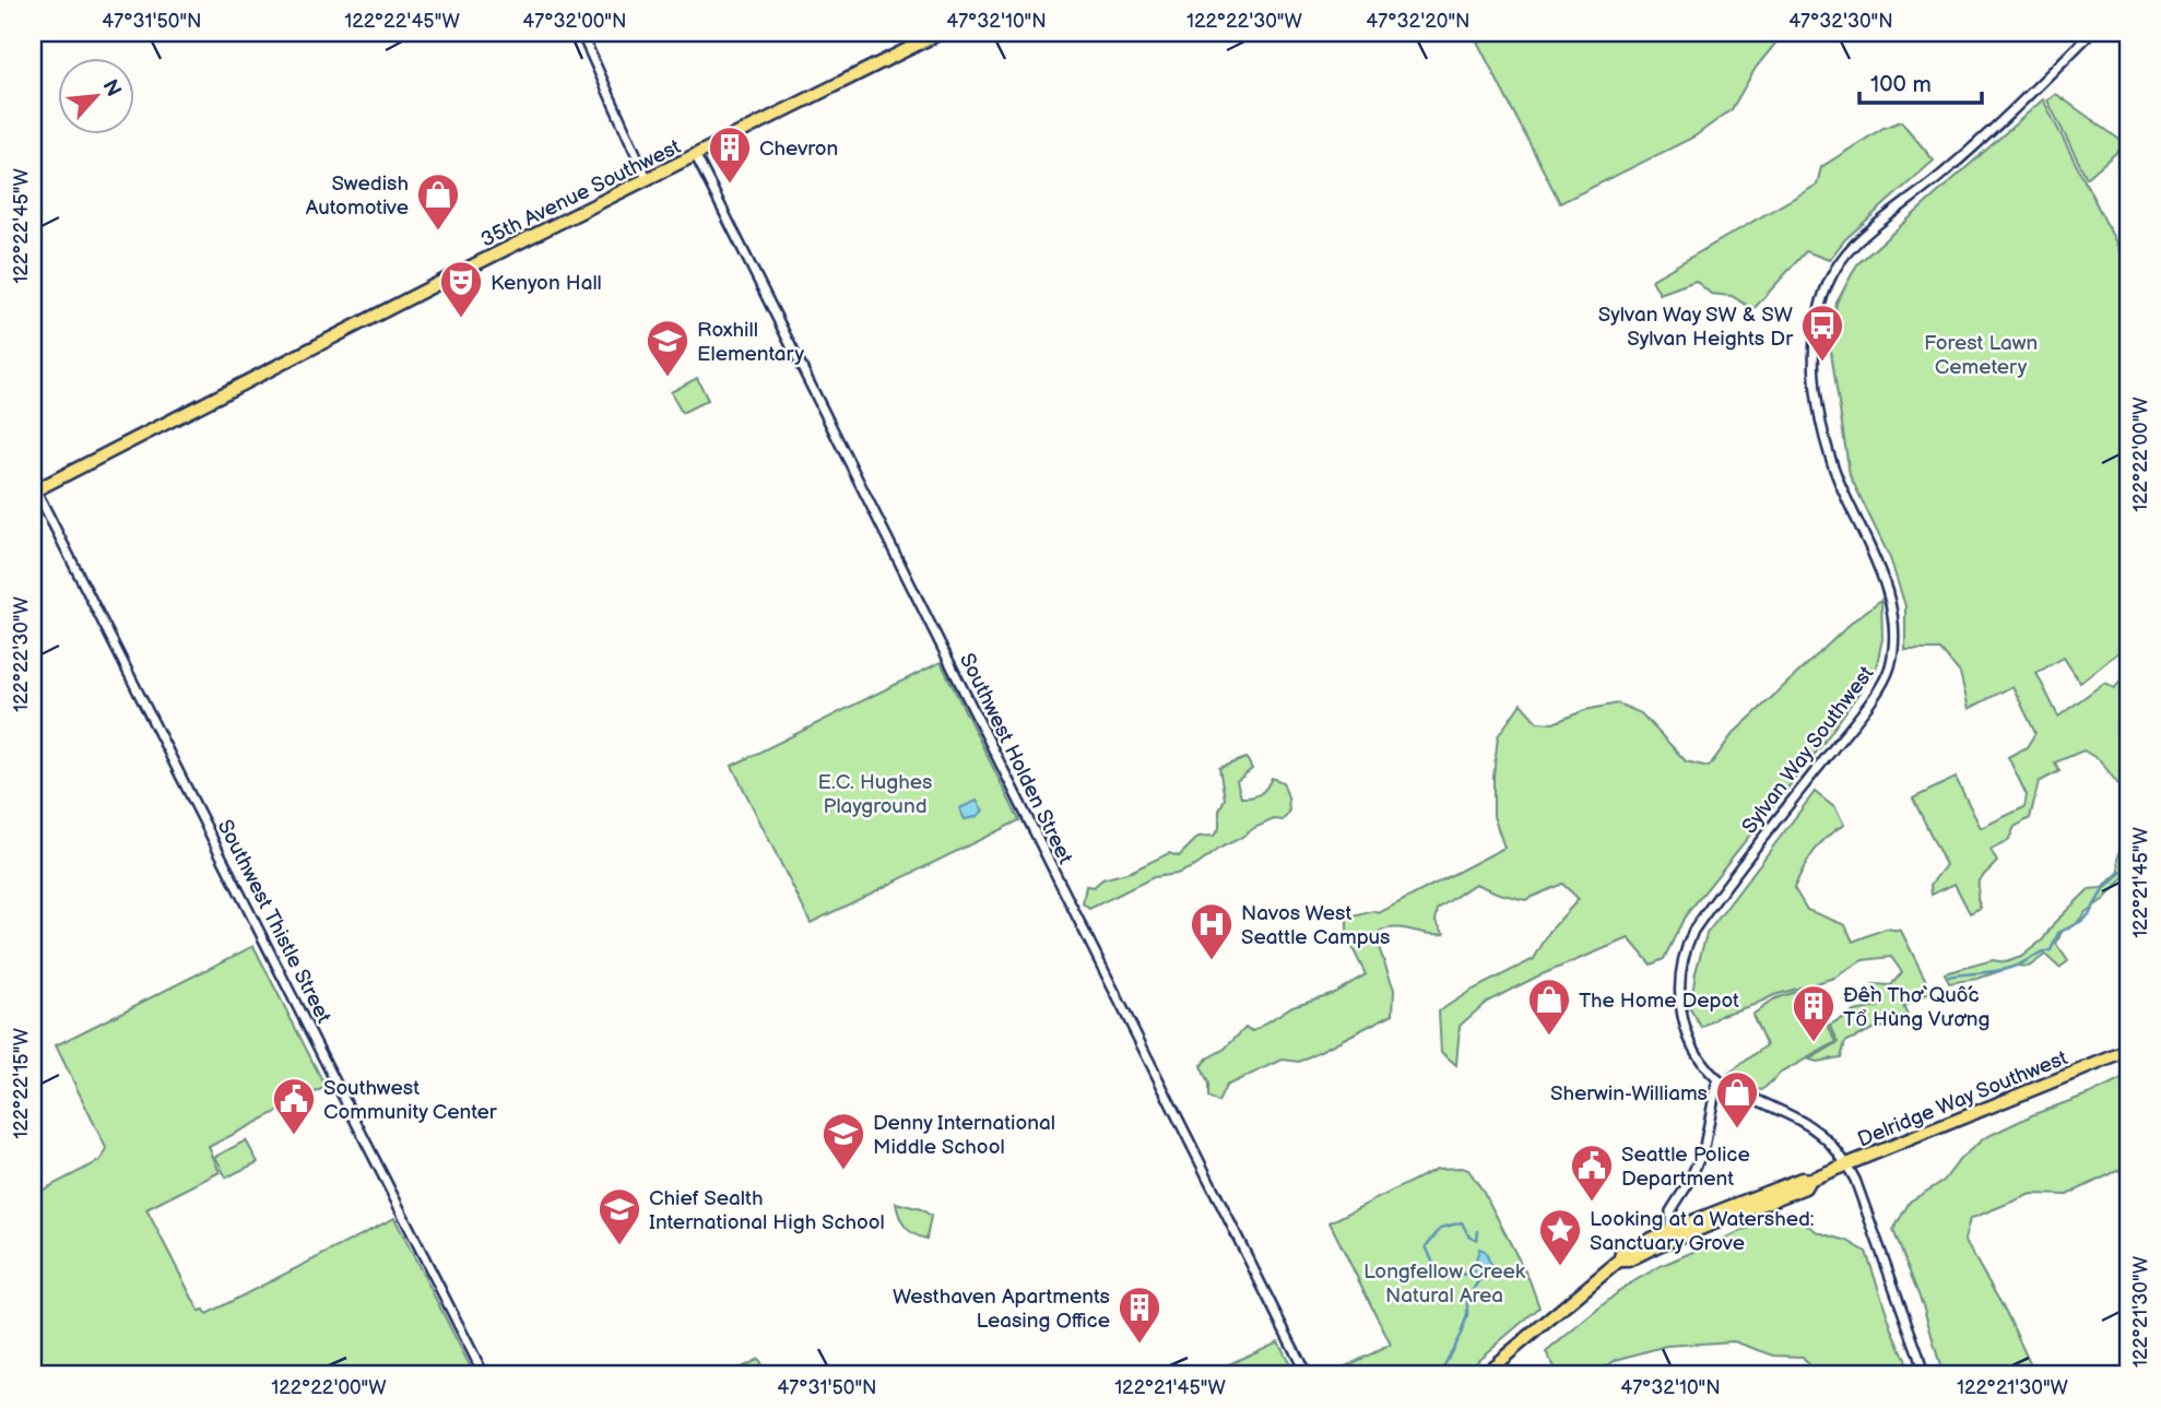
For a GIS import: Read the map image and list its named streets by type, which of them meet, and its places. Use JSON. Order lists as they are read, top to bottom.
{
  "streets": {
    "main road": ["35th Avenue Southwest", "Delridge Way Southwest"],
    "street": ["Sylvan Way Southwest", "Southwest Holden Street", "Southwest Thistle Street"]
  },
  "crossings": [
    ["35th Avenue Southwest", "Southwest Holden Street"],
    ["35th Avenue Southwest", "Southwest Thistle Street"]
  ],
  "parks": ["Forest Lawn Cemetery", "E.C. Hughes Playground", "Longfellow Creek Natural Area"],
  "places": {
    "building": ["Chevron", "Đền Thờ Quốc Tổ Hùng Vương", "Westhaven Apartments Leasing Office"],
    "shop": ["Swedish Automotive", "The Home Depot", "Sherwin-Williams"],
    "theatre": ["Kenyon Hall"],
    "bus stop": ["Sylvan Way SW & SW Sylvan Heights Dr"],
    "school or university": ["Roxhill Elementary", "Denny International Middle School", "Chief Sealth International High School"],
    "hospital": ["Navos West Seattle Campus"],
    "public building": ["Southwest Community Center", "Seattle Police Department"],
    "place": ["Looking at a Watershed: Sanctuary Grove"]
  },
  "scale_bar": "100 m",
  "north": "top right",
  "coordinates": [
    "47°31'50\"N",
    "122°22'45\"W",
    "47°32'00\"N",
    "47°32'10\"N",
    "122°22'30\"W",
    "47°32'20\"N",
    "47°32'30\"N",
    "122°22'00\"W",
    "122°21'45\"W",
    "122°22'15\"W",
    "122°21'30\"W"
  ]
}
